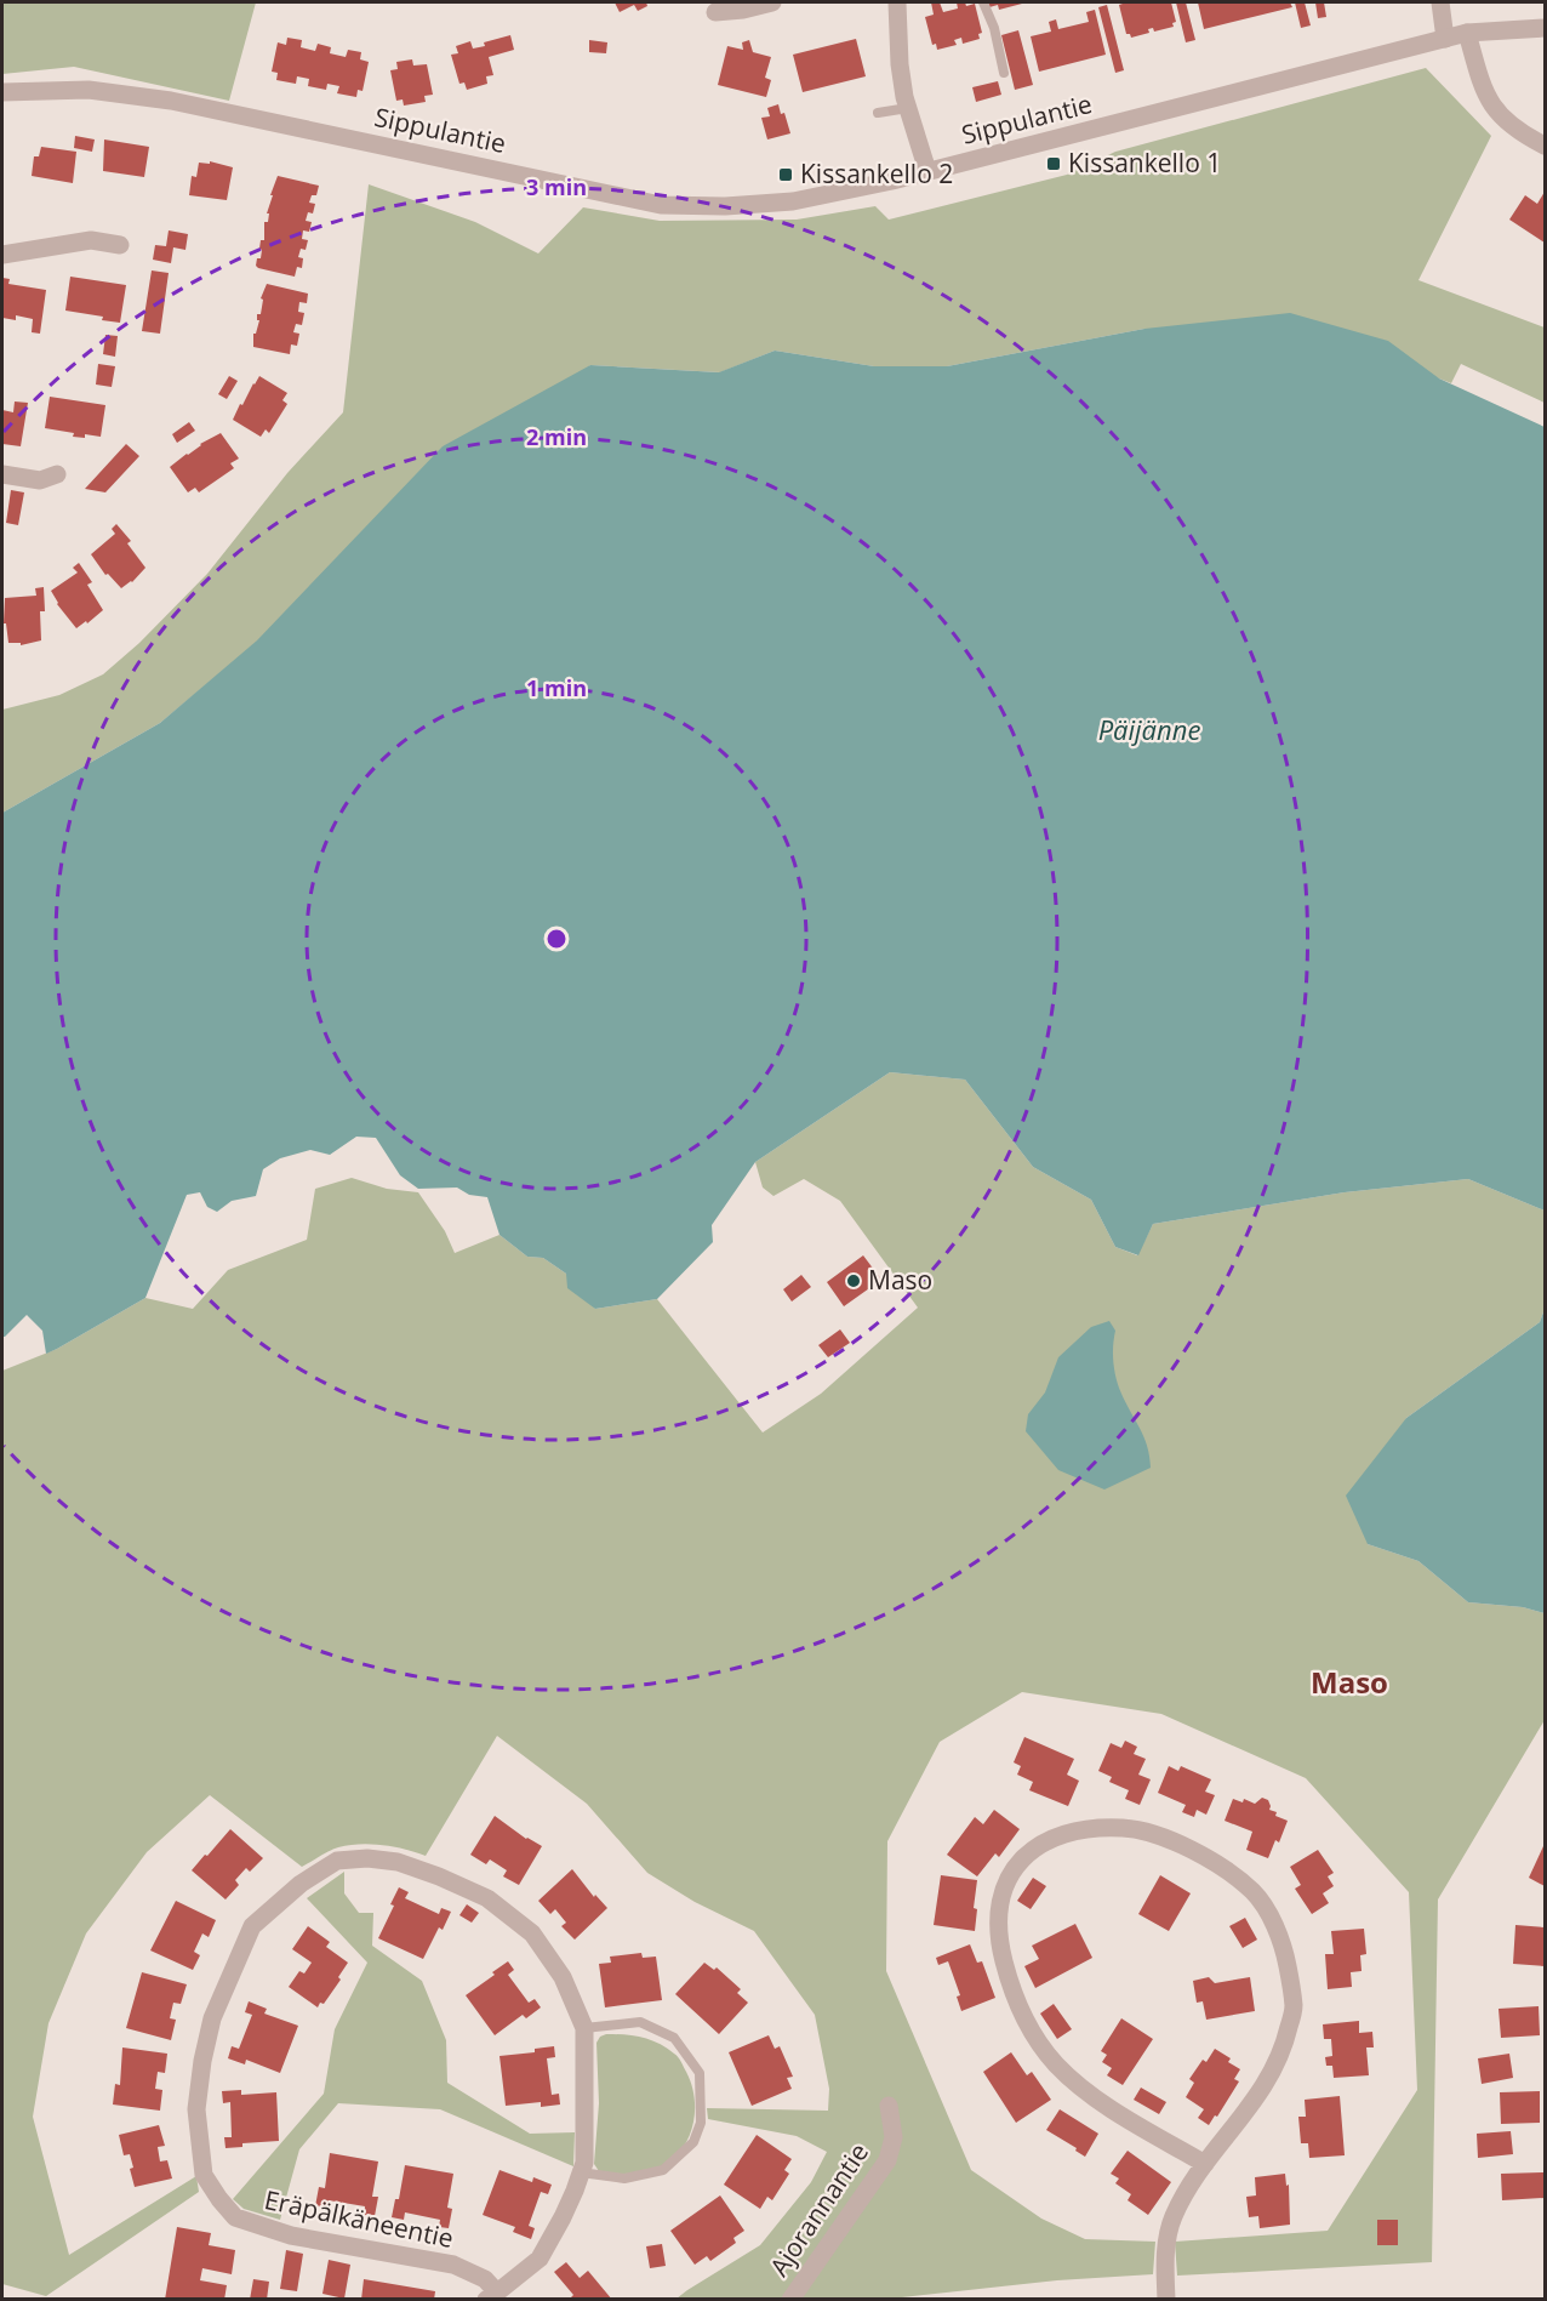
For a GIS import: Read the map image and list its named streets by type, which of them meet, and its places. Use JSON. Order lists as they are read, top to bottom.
{
  "streets": {
    "street": ["Sippulantie", "Ajorannantie", "Eräpälkäneentie"]
  },
  "districts": ["Maso"],
  "water": ["Päijänne"],
  "places": {
    "transit": ["Kissankello 1", "Kissankello 2"],
    "other": ["Maso"]
  },
  "rings": ["3 min", "2 min", "1 min"]
}
